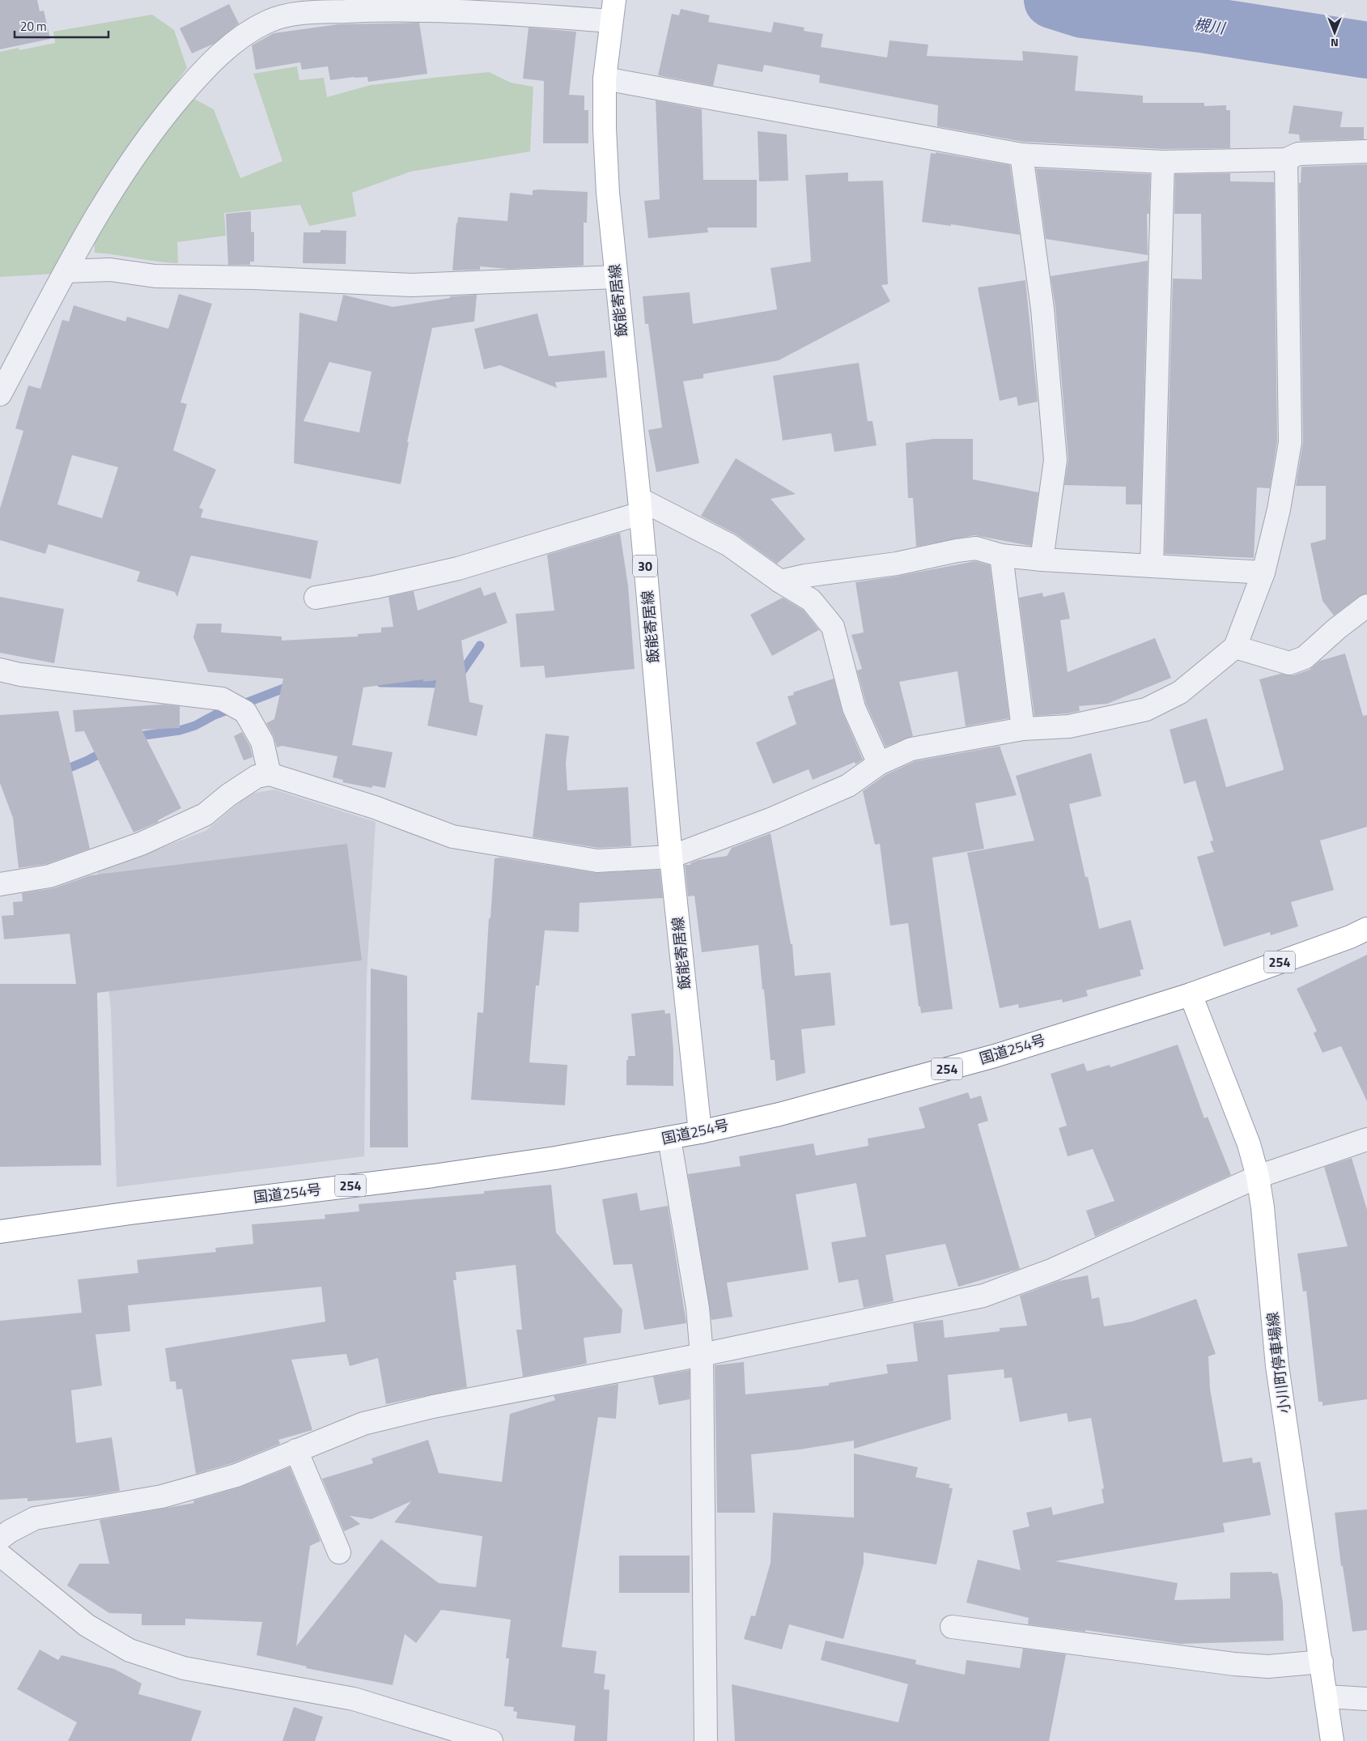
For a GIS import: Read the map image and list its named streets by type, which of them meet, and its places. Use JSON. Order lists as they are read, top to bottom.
{
  "streets": {
    "main road": [
      "飯能寄居線",
      "30",
      "254",
      "国道254号",
      "小川町停車場線"
    ]
  },
  "crossings": [
    ["飯能寄居線", "国道254号"],
    ["国道254号", "小川町停車場線"]
  ],
  "water": ["槻川"],
  "scale_bar": "20 m",
  "north": "bottom"
}
